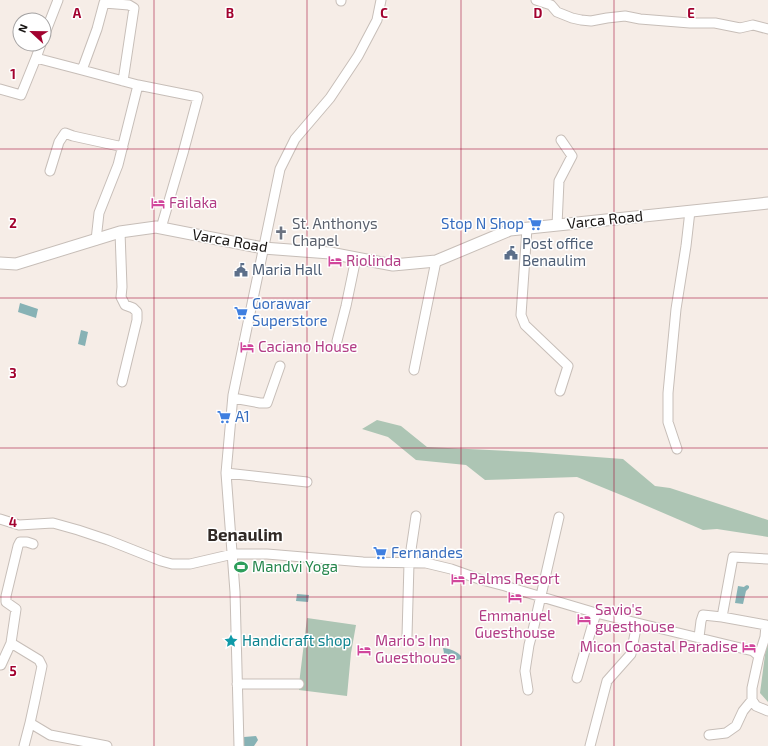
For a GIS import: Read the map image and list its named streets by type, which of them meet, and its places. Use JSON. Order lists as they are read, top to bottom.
{
  "streets": {
    "main road": ["Varca Road"]
  },
  "districts": ["Benaulim"],
  "places": {
    "hotel": [
      "Failaka",
      "Riolinda",
      "Caciano House",
      "Palms Resort",
      "Emmanuel Guesthouse",
      "Savio's guesthouse",
      "Micon Coastal Paradise",
      "Mario's Inn Guesthouse"
    ],
    "supermarket": [
      "Stop N Shop",
      "Gorawar Superstore",
      "A1",
      "Fernandes"
    ],
    "church": ["St. Anthonys Chapel"],
    "public building": ["Post office Benaulim", "Maria Hall"],
    "sports": ["Mandvi Yoga"],
    "place": ["Handicraft shop"]
  },
  "north": "left",
  "grid": {
    "columns": [
      "A",
      "B",
      "C",
      "D",
      "E"
    ],
    "rows": [
      "1",
      "2",
      "3",
      "4",
      "5"
    ]
  }
}
